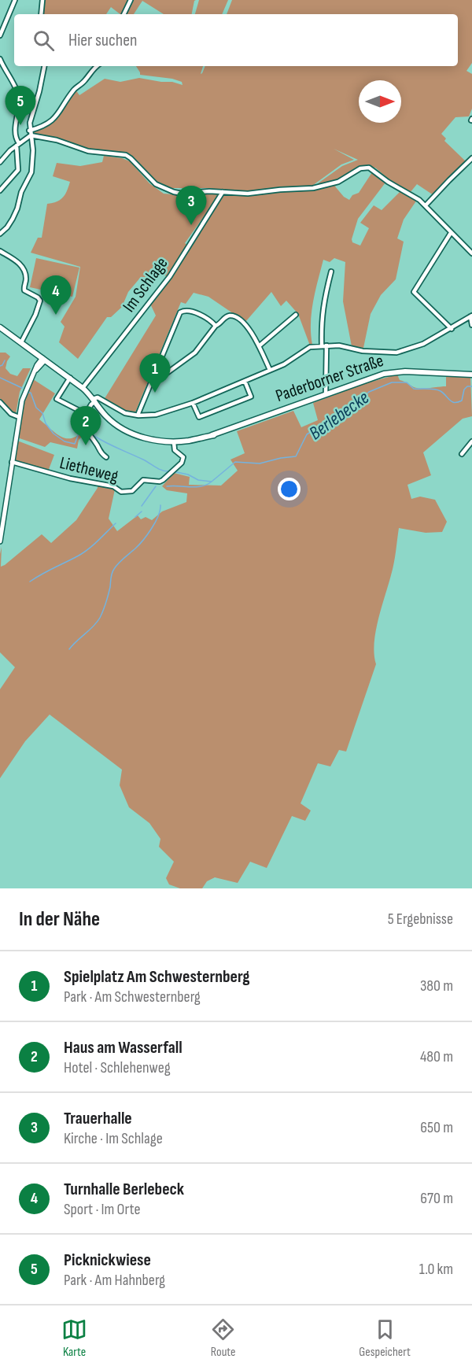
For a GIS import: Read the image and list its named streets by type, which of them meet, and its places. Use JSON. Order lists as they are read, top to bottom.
{
  "streets": {
    "main road": ["Paderborner Straße"],
    "street": ["Im Schlage", "Lietheweg"]
  },
  "crossings": [
    ["Im Schlage", "Paderborner Straße"],
    ["Paderborner Straße", "Lietheweg"]
  ],
  "water": ["Berlebecke"],
  "north": "right",
  "page": {
    "search": "Hier suchen",
    "pins": [
      "5",
      "3",
      "4",
      "1",
      "2"
    ],
    "heading": ["In der Nähe", "5 Ergebnisse"],
    "list": [
      {
        "mark": "1",
        "name": "Spielplatz Am Schwesternberg",
        "note": "Park · Am Schwesternberg",
        "value": "380 m"
      },
      {
        "mark": "2",
        "name": "Haus am Wasserfall",
        "note": "Hotel · Schlehenweg",
        "value": "480 m"
      },
      {
        "mark": "3",
        "name": "Trauerhalle",
        "note": "Kirche · Im Schlage",
        "value": "650 m"
      },
      {
        "mark": "4",
        "name": "Turnhalle Berlebeck",
        "note": "Sport · Im Orte",
        "value": "670 m"
      },
      {
        "mark": "5",
        "name": "Picknickwiese",
        "note": "Park · Am Hahnberg",
        "value": "1.0 km"
      }
    ],
    "nav": ["Karte", "Route", "Gespeichert"]
  }
}
